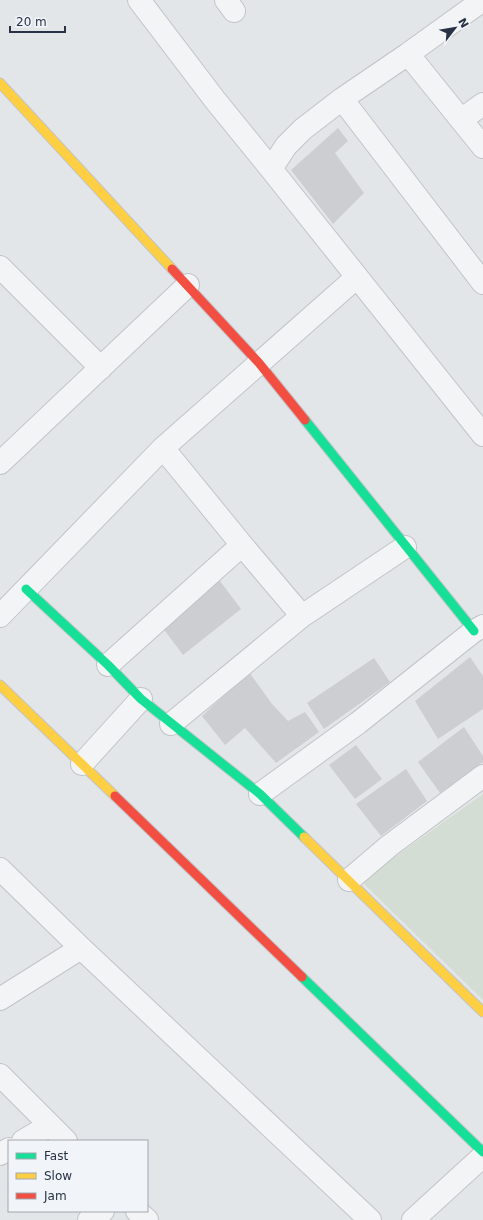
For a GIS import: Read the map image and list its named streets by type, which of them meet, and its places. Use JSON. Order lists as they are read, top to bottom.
{
  "legend": ["Fast", "Slow", "Jam"],
  "scale_bar": "20 m",
  "north": "top right"
}
